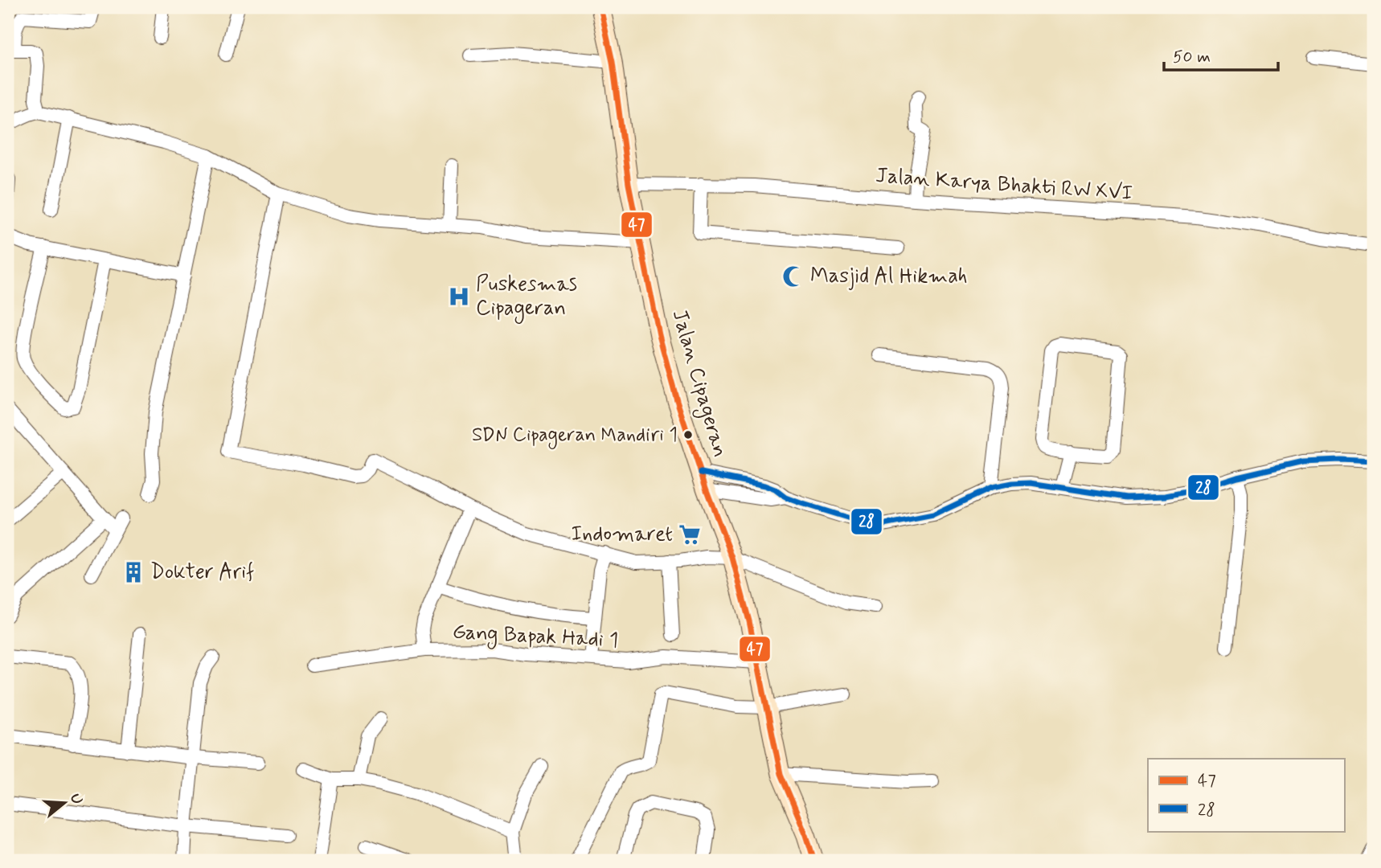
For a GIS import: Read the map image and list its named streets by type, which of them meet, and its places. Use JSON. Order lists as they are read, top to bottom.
{
  "streets": {
    "street": ["Jalan Karya Bhakti RW XVI", "Jalan Cipageran", "Gang Bapak Hadi 1"]
  },
  "crossings": [
    ["Jalan Karya Bhakti RW XVI", "Jalan Cipageran"],
    ["Jalan Cipageran", "Gang Bapak Hadi 1"]
  ],
  "places": {
    "mosque": ["Masjid Al Hikmah"],
    "hospital": ["Puskesmas Cipageran"],
    "other": ["SDN Cipageran Mandiri 1"],
    "supermarket": ["Indomaret"],
    "building": ["Dokter Arif"]
  },
  "lines": ["transit line 47", "transit line 28"],
  "legend": ["47", "28"],
  "scale_bar": "50 m",
  "north": "right"
}
